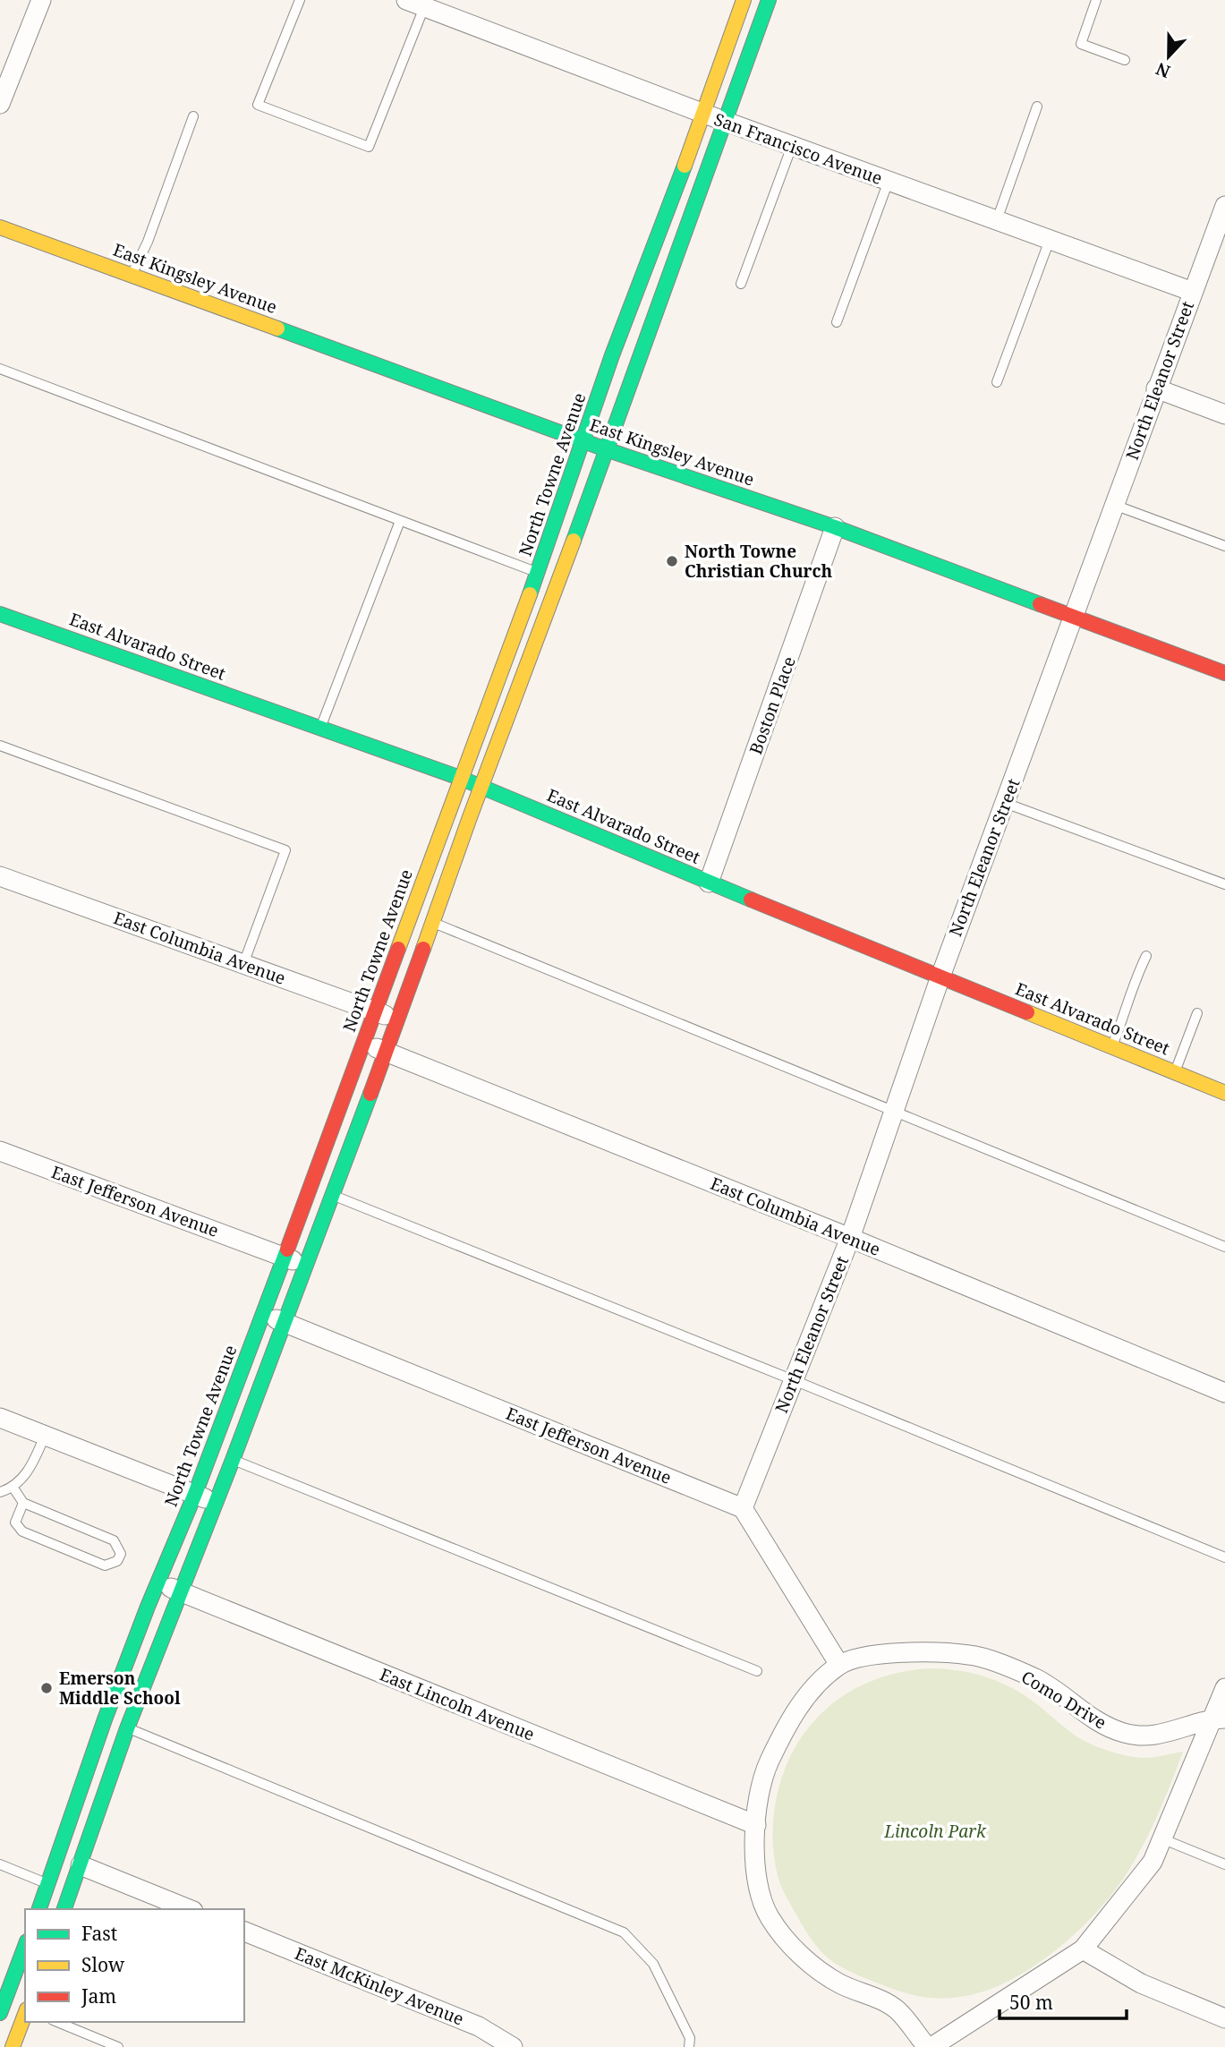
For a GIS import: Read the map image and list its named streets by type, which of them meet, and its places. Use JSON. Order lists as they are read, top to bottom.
{
  "streets": {
    "main road": ["East Kingsley Avenue", "North Towne Avenue", "East Alvarado Street"],
    "street": [
      "San Francisco Avenue",
      "North Eleanor Street",
      "Boston Place",
      "East Columbia Avenue",
      "East Jefferson Avenue",
      "Como Drive",
      "East Lincoln Avenue",
      "East McKinley Avenue"
    ]
  },
  "crossings": [
    ["San Francisco Avenue", "North Eleanor Street"],
    ["San Francisco Avenue", "North Towne Avenue"],
    ["East Kingsley Avenue", "North Eleanor Street"],
    ["East Kingsley Avenue", "North Towne Avenue"],
    ["East Kingsley Avenue", "Boston Place"],
    ["North Eleanor Street", "East Alvarado Street"],
    ["North Eleanor Street", "East Columbia Avenue"],
    ["North Eleanor Street", "East Jefferson Avenue"],
    ["North Towne Avenue", "East Alvarado Street"],
    ["North Towne Avenue", "East Columbia Avenue"],
    ["North Towne Avenue", "East Jefferson Avenue"],
    ["North Towne Avenue", "East Lincoln Avenue"],
    ["East Alvarado Street", "Boston Place"],
    ["Como Drive", "East Lincoln Avenue"]
  ],
  "parks": ["Lincoln Park"],
  "places": ["North Towne Christian Church", "Emerson Middle School"],
  "legend": ["Fast", "Slow", "Jam"],
  "scale_bar": "50 m",
  "north": "bottom"
}
